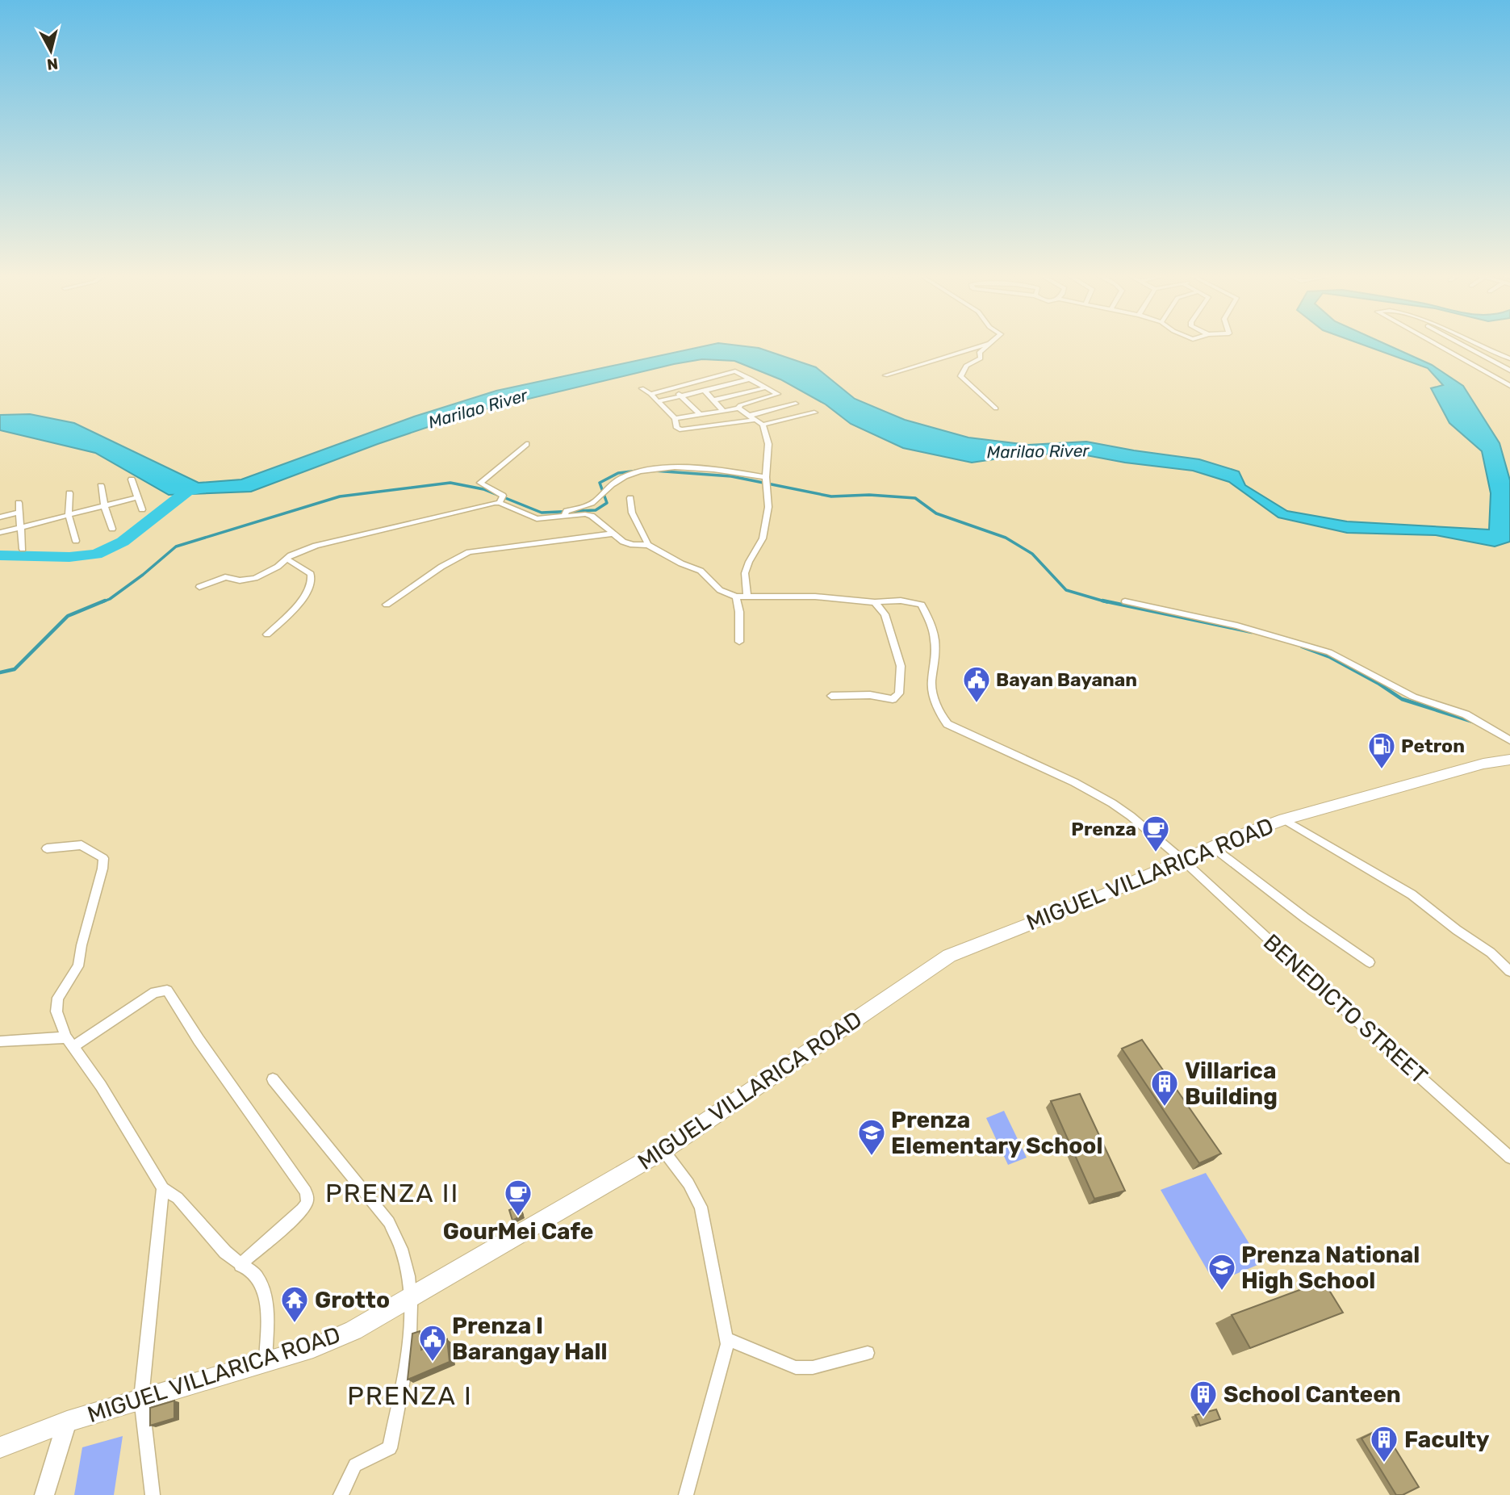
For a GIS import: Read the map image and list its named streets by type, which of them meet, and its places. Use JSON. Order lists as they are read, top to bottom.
{
  "streets": {
    "main road": ["MIGUEL VILLARICA ROAD"],
    "street": ["BENEDICTO STREET"]
  },
  "crossings": [
    ["MIGUEL VILLARICA ROAD", "BENEDICTO STREET"]
  ],
  "districts": ["PRENZA II", "PRENZA I"],
  "water": ["Marilao River"],
  "places": {
    "public building": ["Bayan Bayanan", "Prenza I Barangay Hall"],
    "fuel station": ["Petron"],
    "cafe": ["Prenza", "GourMei Cafe"],
    "building": ["Villarica Building", "School Canteen", "Faculty"],
    "school or university": ["Prenza Elementary School", "Prenza National High School"],
    "temple": ["Grotto"]
  },
  "north": "bottom"
}
